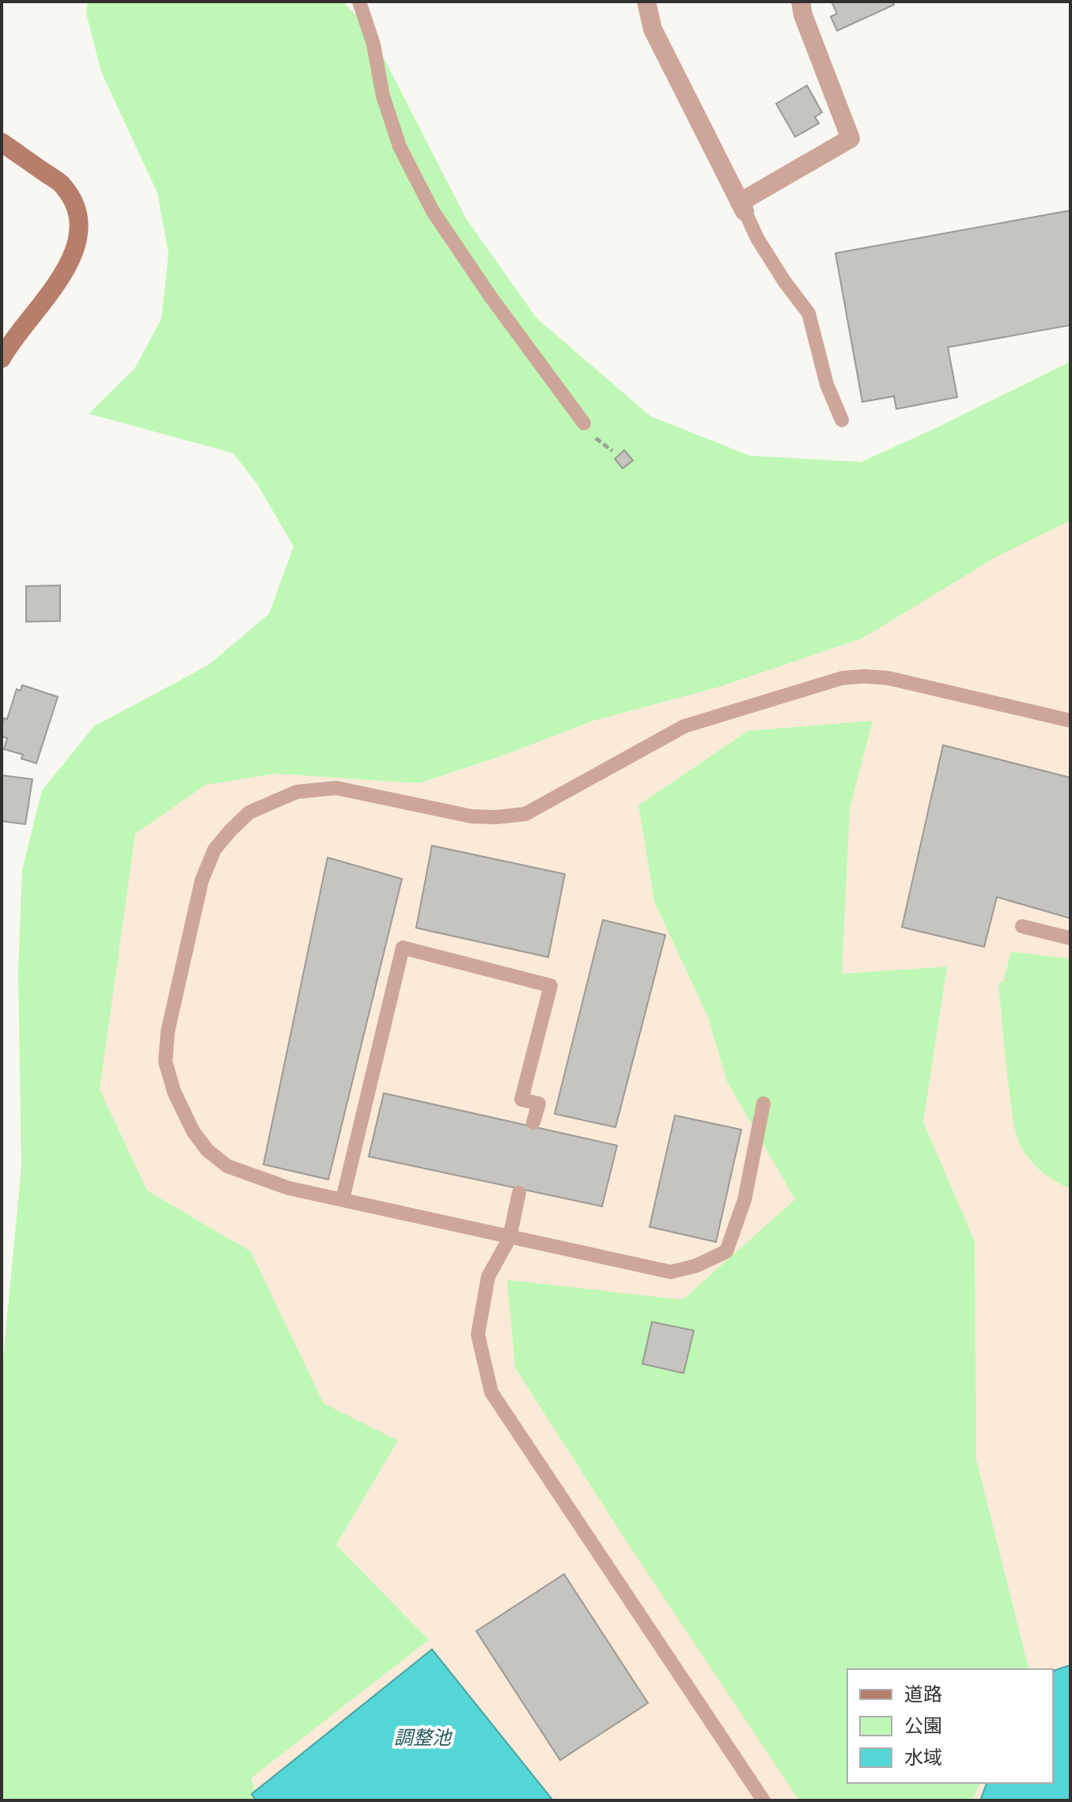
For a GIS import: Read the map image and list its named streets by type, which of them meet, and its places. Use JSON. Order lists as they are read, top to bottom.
{
  "water": ["調整池"],
  "legend": ["道路", "公園", "水域"]
}
